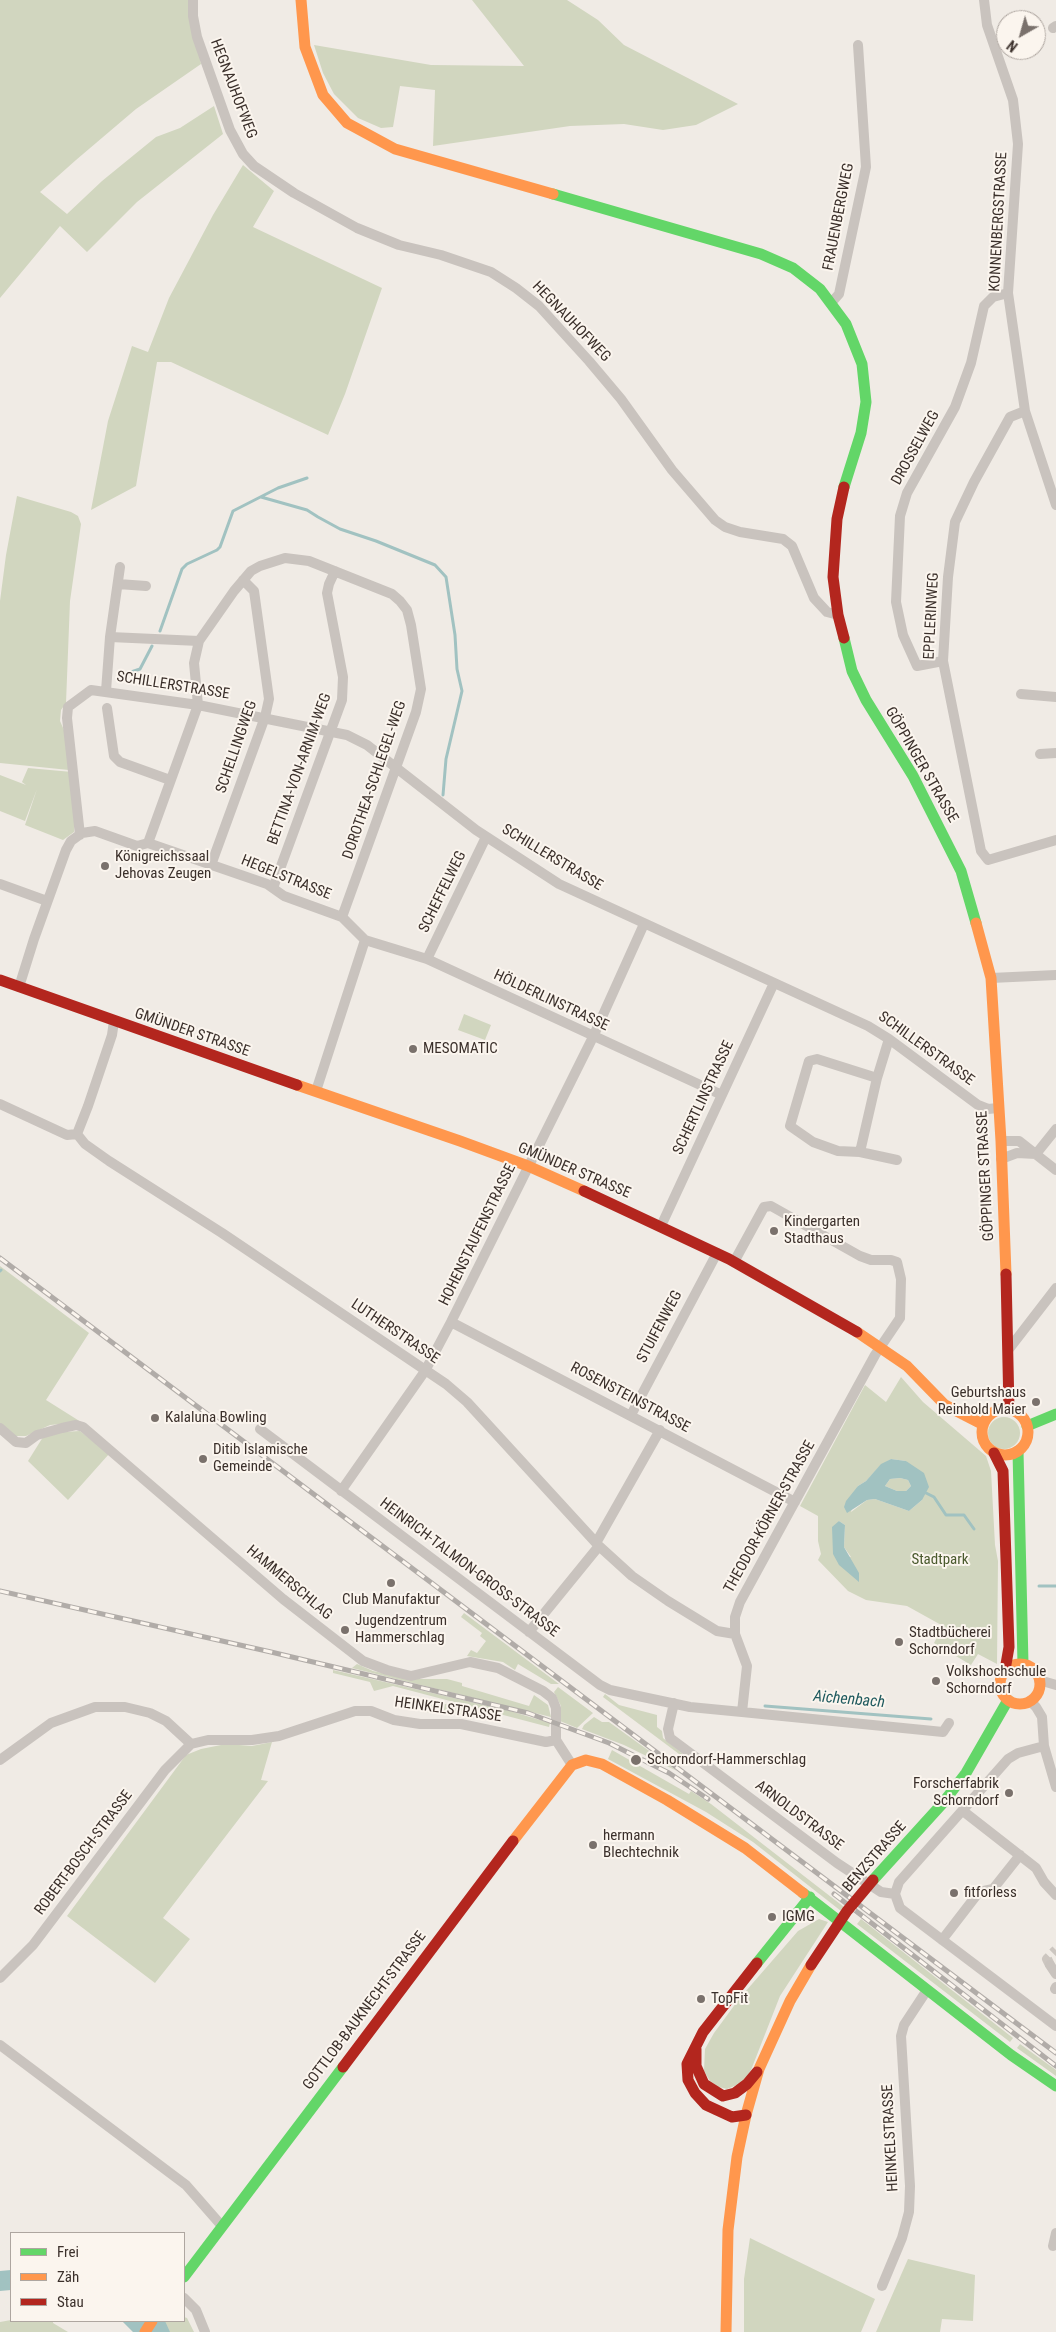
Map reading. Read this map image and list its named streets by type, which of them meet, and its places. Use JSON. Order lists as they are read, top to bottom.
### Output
{
  "streets": {
    "main road": [
      "GÖPPINGER STRASSE",
      "GMÜNDER STRASSE",
      "BENZSTRASSE",
      "GOTTLOB-BAUKNECHT-STRASSE"
    ],
    "street": [
      "HEGNAUHOFWEG",
      "FRAUENBERGWEG",
      "KONNENBERGSTRASSE",
      "DROSSELWEG",
      "EPPLERINWEG",
      "SCHILLERSTRASSE",
      "SCHELLINGWEG",
      "BETTINA-VON-ARNIM-WEG",
      "DOROTHEA-SCHLEGEL-WEG",
      "HEGELSTRASSE",
      "SCHEFFELWEG",
      "HÖLDERLINSTRASSE",
      "SCHERTLINSTRASSE",
      "HOHENSTAUFENSTRASSE",
      "STUIFENWEG",
      "LUTHERSTRASSE",
      "ROSENSTEINSTRASSE",
      "THEODOR-KÖRNER-STRASSE",
      "HEINRICH-TALMON-GROSS-STRASSE",
      "HAMMERSCHLAG",
      "HEINKELSTRASSE",
      "ARNOLDSTRASSE",
      "ROBERT-BOSCH-STRASSE"
    ]
  },
  "crossings": [
    ["HEGNAUHOFWEG", "GÖPPINGER STRASSE"],
    ["FRAUENBERGWEG", "GÖPPINGER STRASSE"],
    ["KONNENBERGSTRASSE", "DROSSELWEG"],
    ["KONNENBERGSTRASSE", "EPPLERINWEG"],
    ["DROSSELWEG", "EPPLERINWEG"],
    ["SCHILLERSTRASSE", "SCHELLINGWEG"],
    ["SCHILLERSTRASSE", "GÖPPINGER STRASSE"],
    ["SCHILLERSTRASSE", "BETTINA-VON-ARNIM-WEG"],
    ["SCHILLERSTRASSE", "DOROTHEA-SCHLEGEL-WEG"],
    ["SCHILLERSTRASSE", "SCHEFFELWEG"],
    ["SCHILLERSTRASSE", "SCHERTLINSTRASSE"],
    ["SCHILLERSTRASSE", "HOHENSTAUFENSTRASSE"],
    ["SCHELLINGWEG", "DOROTHEA-SCHLEGEL-WEG"],
    ["SCHELLINGWEG", "HEGELSTRASSE"],
    ["GÖPPINGER STRASSE", "GMÜNDER STRASSE"],
    ["BETTINA-VON-ARNIM-WEG", "DOROTHEA-SCHLEGEL-WEG"],
    ["BETTINA-VON-ARNIM-WEG", "HEGELSTRASSE"],
    ["DOROTHEA-SCHLEGEL-WEG", "HEGELSTRASSE"],
    ["HEGELSTRASSE", "HÖLDERLINSTRASSE"],
    ["SCHEFFELWEG", "HÖLDERLINSTRASSE"],
    ["HÖLDERLINSTRASSE", "SCHERTLINSTRASSE"],
    ["HÖLDERLINSTRASSE", "HOHENSTAUFENSTRASSE"],
    ["GMÜNDER STRASSE", "SCHERTLINSTRASSE"],
    ["GMÜNDER STRASSE", "HOHENSTAUFENSTRASSE"],
    ["GMÜNDER STRASSE", "STUIFENWEG"],
    ["GMÜNDER STRASSE", "LUTHERSTRASSE"],
    ["GMÜNDER STRASSE", "THEODOR-KÖRNER-STRASSE"],
    ["HOHENSTAUFENSTRASSE", "LUTHERSTRASSE"],
    ["HOHENSTAUFENSTRASSE", "ROSENSTEINSTRASSE"],
    ["HOHENSTAUFENSTRASSE", "HEINRICH-TALMON-GROSS-STRASSE"],
    ["STUIFENWEG", "ROSENSTEINSTRASSE"],
    ["LUTHERSTRASSE", "THEODOR-KÖRNER-STRASSE"],
    ["ROSENSTEINSTRASSE", "THEODOR-KÖRNER-STRASSE"],
    ["THEODOR-KÖRNER-STRASSE", "HEINRICH-TALMON-GROSS-STRASSE"],
    ["HEINRICH-TALMON-GROSS-STRASSE", "ARNOLDSTRASSE"],
    ["HAMMERSCHLAG", "HEINKELSTRASSE"],
    ["HEINKELSTRASSE", "ROBERT-BOSCH-STRASSE"]
  ],
  "water": ["Aichenbach"],
  "parks": ["Stadtpark"],
  "places": [
    "Königreichssaal Jehovas Zeugen",
    "MESOMATIC",
    "Kindergarten Stadthaus",
    "Geburtshaus Reinhold Maier",
    "Kalaluna Bowling",
    "Ditib Islamische Gemeinde",
    "Club Manufaktur",
    "Jugendzentrum Hammerschlag",
    "Stadtbücherei Schorndorf",
    "Volkshochschule Schorndorf",
    "Schorndorf-Hammerschlag",
    "Forscherfabrik Schorndorf",
    "hermann Blechtechnik",
    "fitforless",
    "IGMG",
    "TopFit"
  ],
  "legend": ["Frei", "Zäh", "Stau"],
  "north": "bottom left"
}
